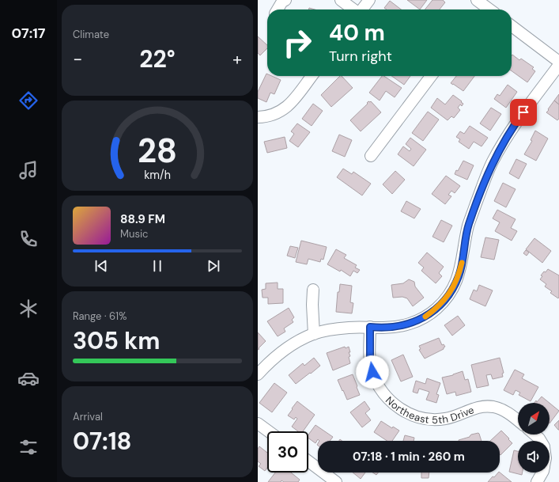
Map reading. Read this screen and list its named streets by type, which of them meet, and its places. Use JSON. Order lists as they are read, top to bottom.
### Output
{
  "streets": {
    "street": ["Northeast 5th Drive"]
  },
  "north": "top right",
  "page": {
    "tabs": "07:17",
    "tile": [
      "Climate",
      ["Range · 61%", "305 km"],
      ["Arrival", "07:18"]
    ],
    "turn": ["40 m", "Turn right"],
    "heat": ["−", "22°", "+"],
    "song": ["88.9 FM", "Music"],
    "limit": "30",
    "trip": "07:18 · 1 min · 260 m",
    "gauge": ["28", "km/h"]
  }
}
